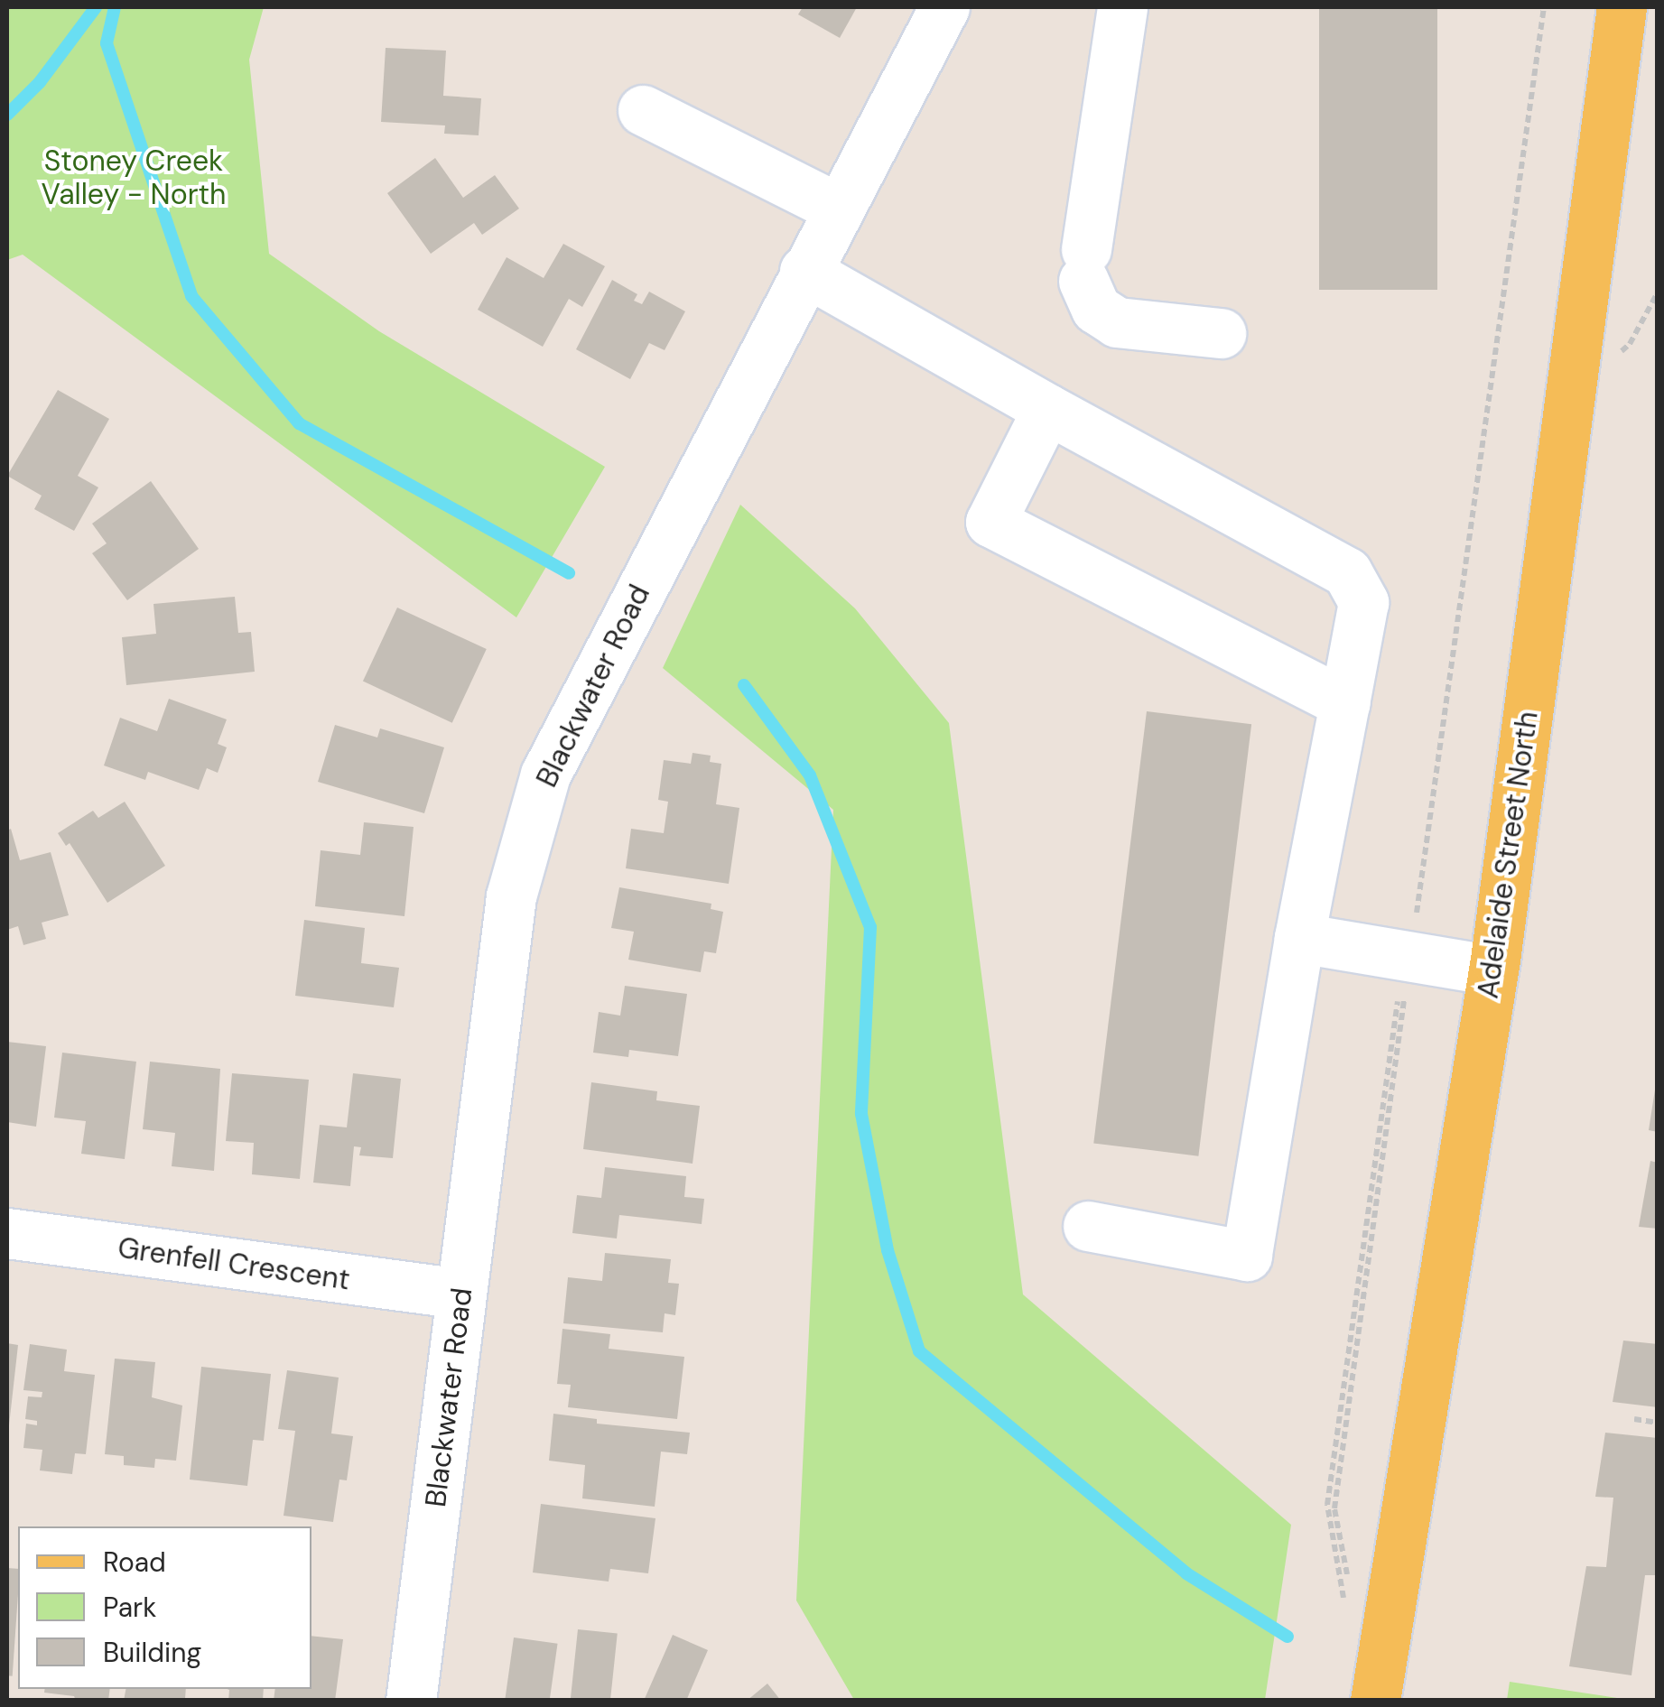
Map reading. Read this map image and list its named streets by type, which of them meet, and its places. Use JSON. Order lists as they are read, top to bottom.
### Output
{
  "streets": {
    "main road": ["Adelaide Street North"],
    "street": ["Blackwater Road", "Grenfell Crescent"]
  },
  "crossings": [
    ["Blackwater Road", "Grenfell Crescent"]
  ],
  "parks": ["Stoney Creek Valley - North"],
  "legend": ["Road", "Park", "Building"]
}
